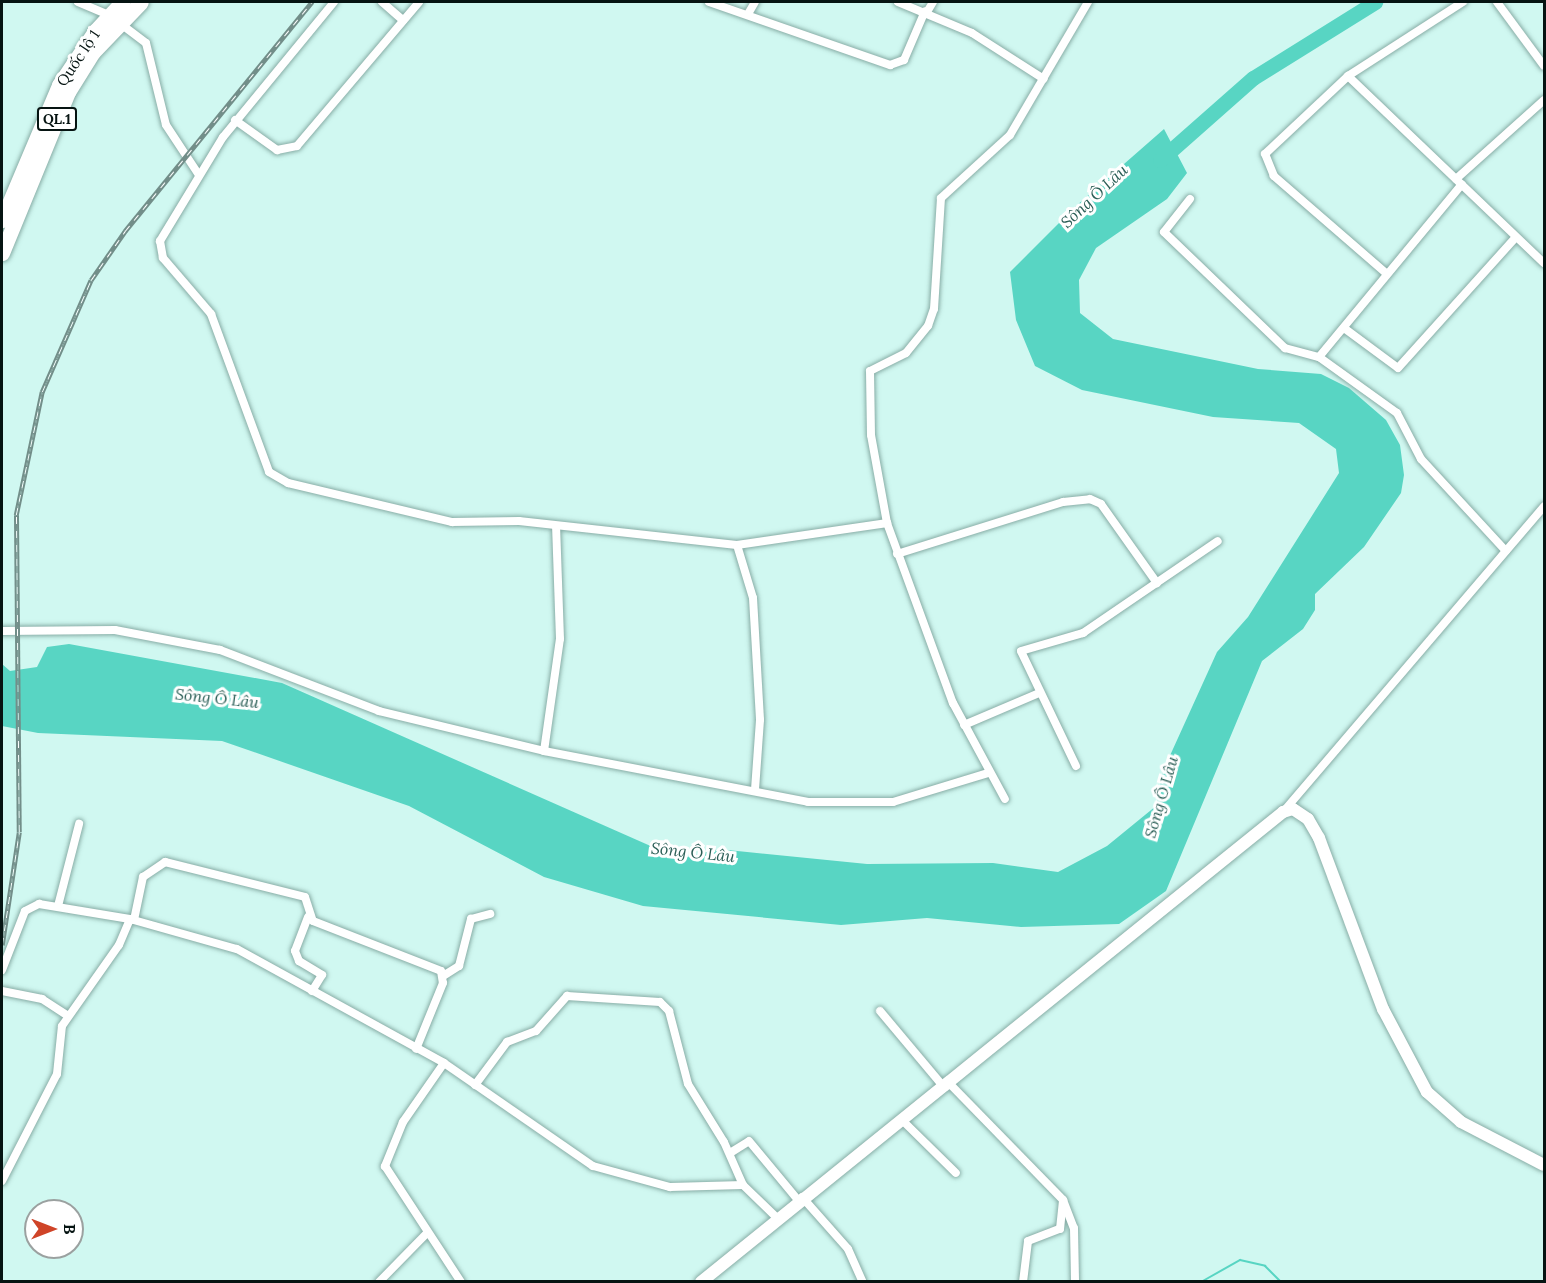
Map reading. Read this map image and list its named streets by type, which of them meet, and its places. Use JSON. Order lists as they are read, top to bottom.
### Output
{
  "streets": {
    "highway": ["Quốc lộ 1", "QL.1"]
  },
  "water": ["Sông Ô Lâu"],
  "north": "right"
}
